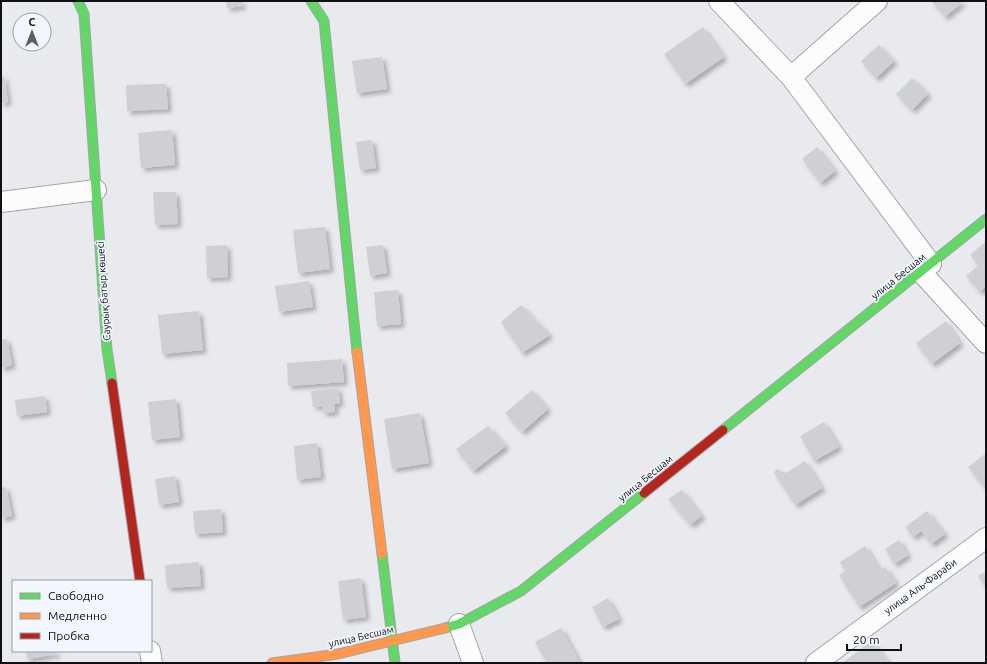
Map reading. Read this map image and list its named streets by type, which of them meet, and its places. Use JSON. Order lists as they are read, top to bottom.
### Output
{
  "streets": {
    "street": ["улица Бесшам", "Саурық батыр көшесі", "улица Аль-Фараби"]
  },
  "legend": ["Свободно", "Медленно", "Пробка"],
  "scale_bar": "20 m",
  "north": "top"
}
